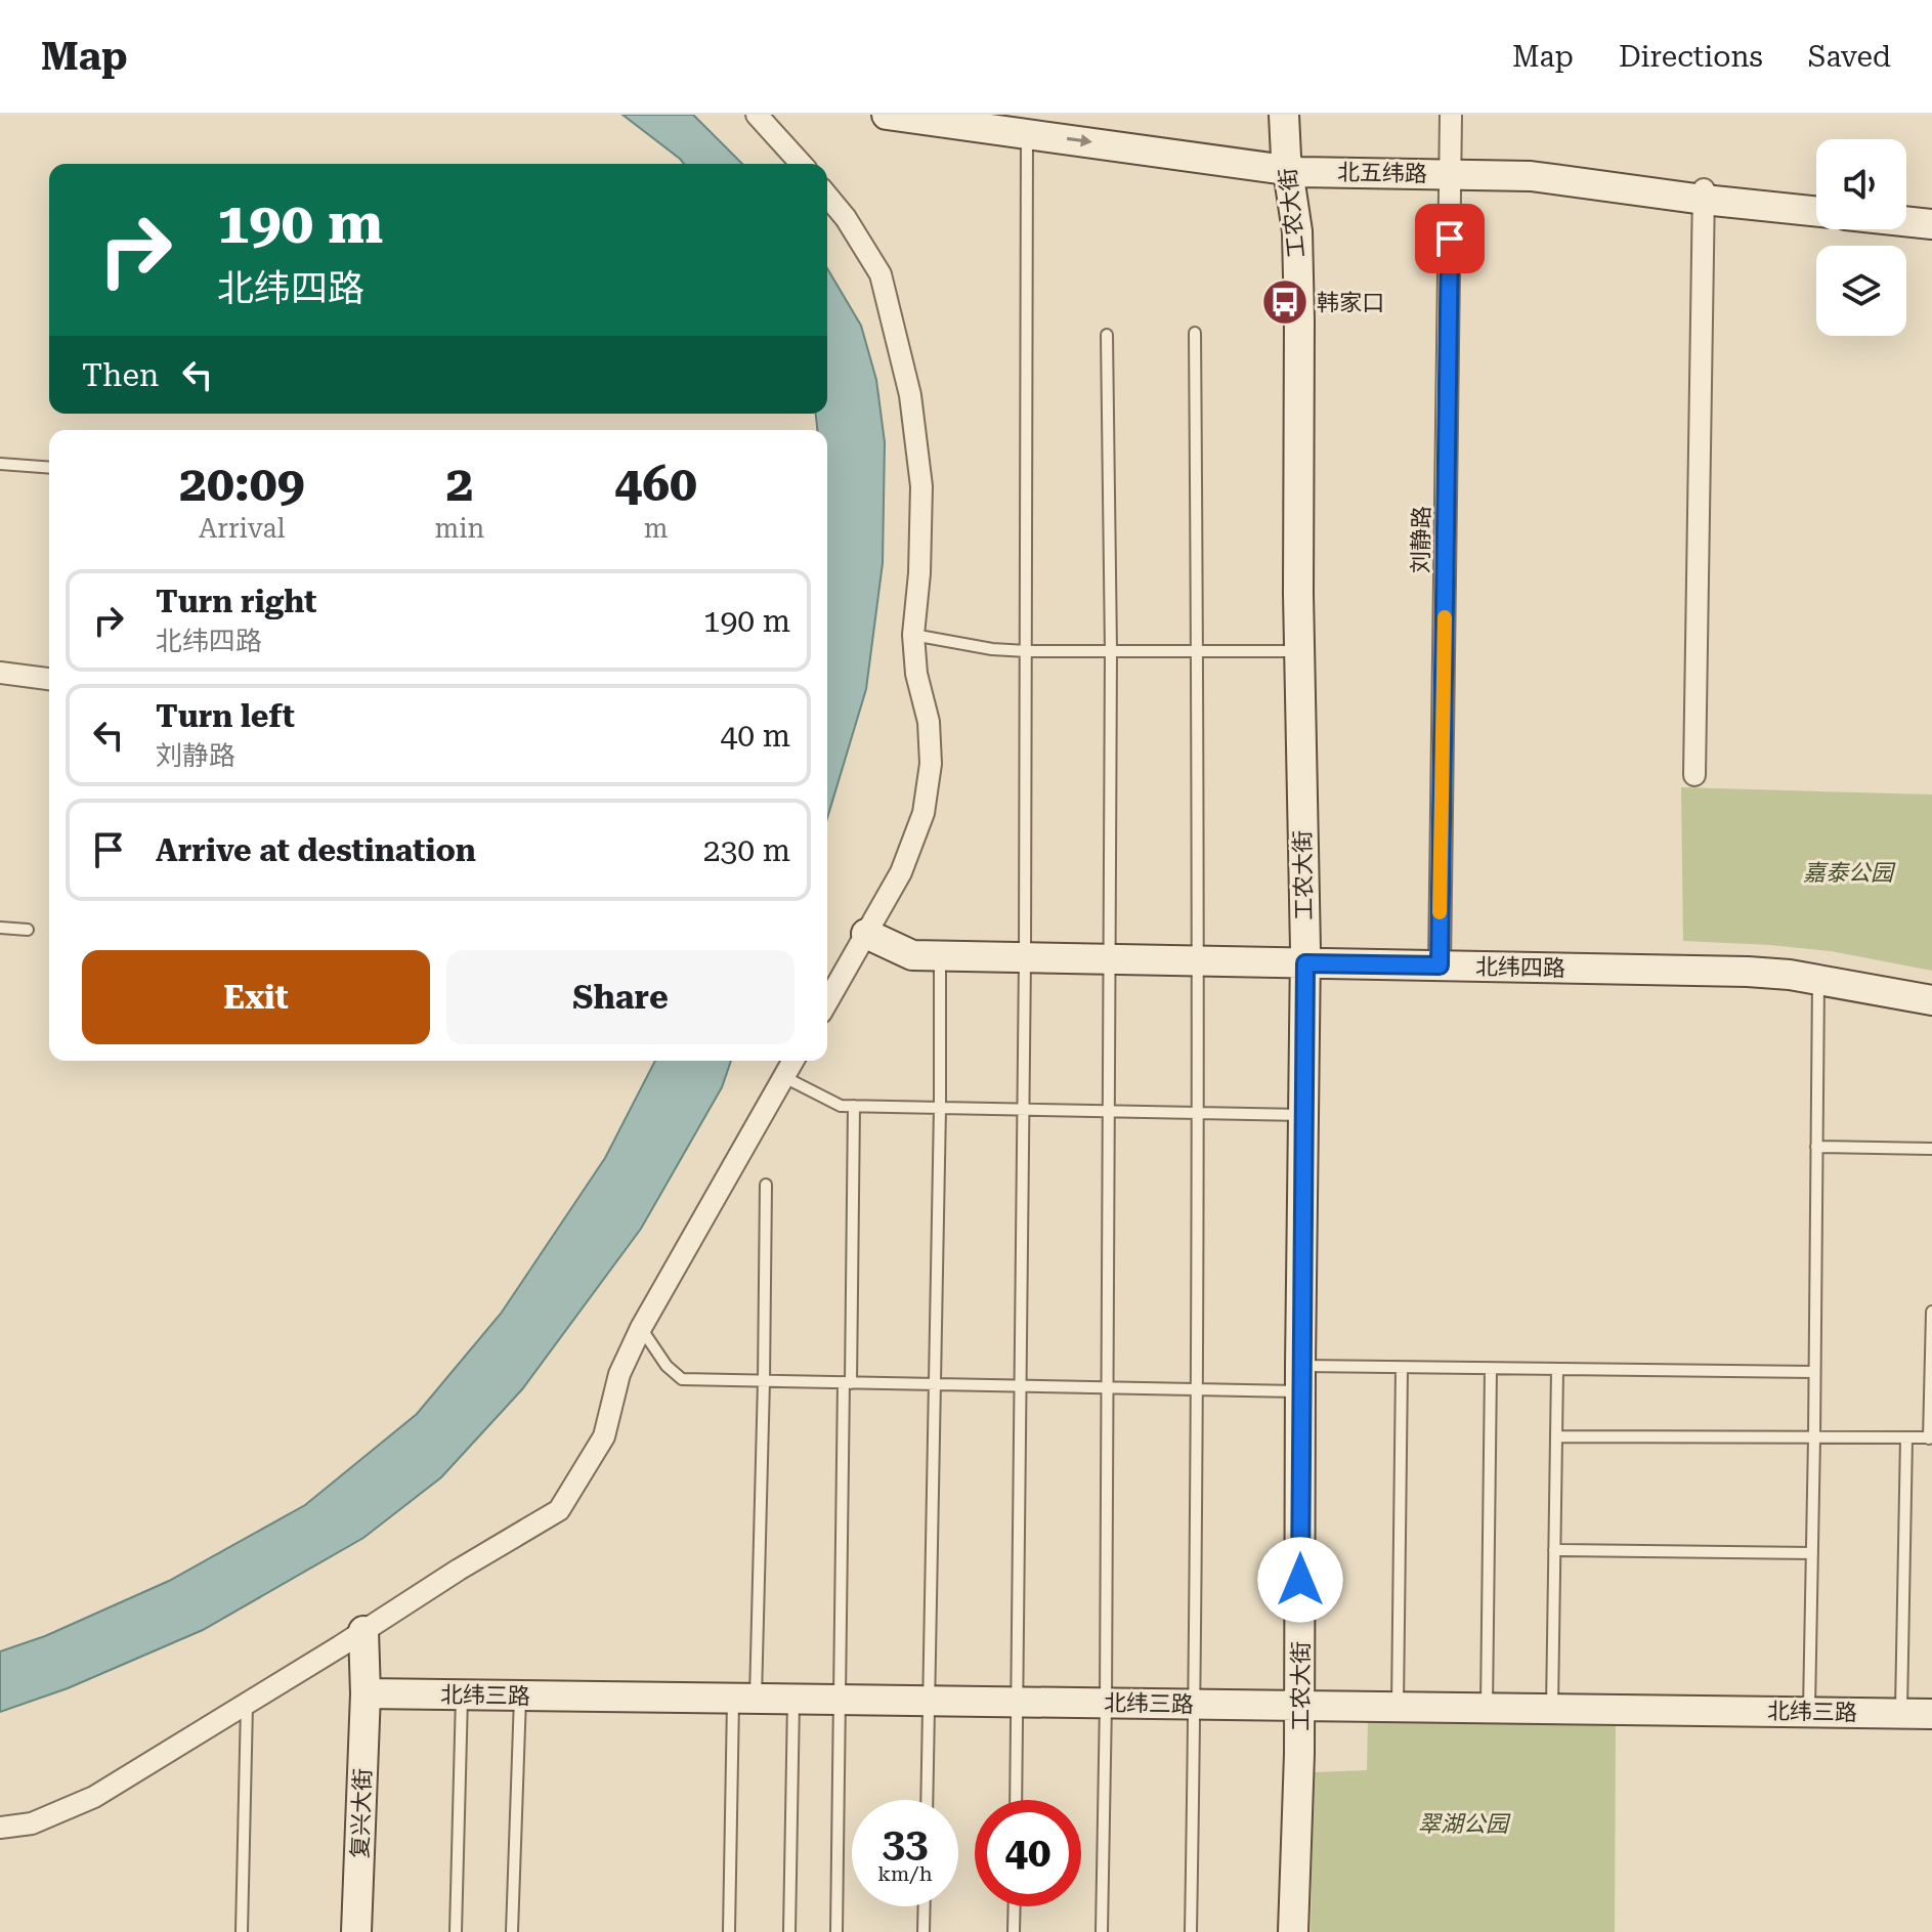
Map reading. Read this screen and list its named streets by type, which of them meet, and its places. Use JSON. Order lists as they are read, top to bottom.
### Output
{
  "streets": {
    "street": [
      "北五纬路",
      "工农大街",
      "刘静路",
      "北纬四路",
      "北纬三路",
      "复兴大街"
    ]
  },
  "crossings": [
    ["北五纬路", "工农大街"],
    ["北五纬路", "刘静路"],
    ["工农大街", "北纬四路"],
    ["工农大街", "北纬三路"],
    ["刘静路", "北纬四路"],
    ["北纬三路", "复兴大街"]
  ],
  "parks": ["嘉泰公园", "翠湖公园"],
  "places": {
    "bus stop": ["韩家口"]
  },
  "page": {
    "header": "Map",
    "nav": ["Map", "Directions", "Saved"],
    "turn": ["190 m", "北纬四路"],
    "then": "Then",
    "eta": [
      "20:09",
      "Arrival",
      "2",
      "min",
      "460",
      "m"
    ],
    "list": [
      {
        "name": "Turn right",
        "note": "北纬四路",
        "value": "190 m"
      },
      {
        "name": "Turn left",
        "note": "刘静路",
        "value": "40 m"
      },
      {
        "name": "Arrive at destination",
        "value": "230 m"
      }
    ],
    "buttons": ["Exit", "Share"],
    "speed": "33 km/h",
    "limit": "40"
  }
}
